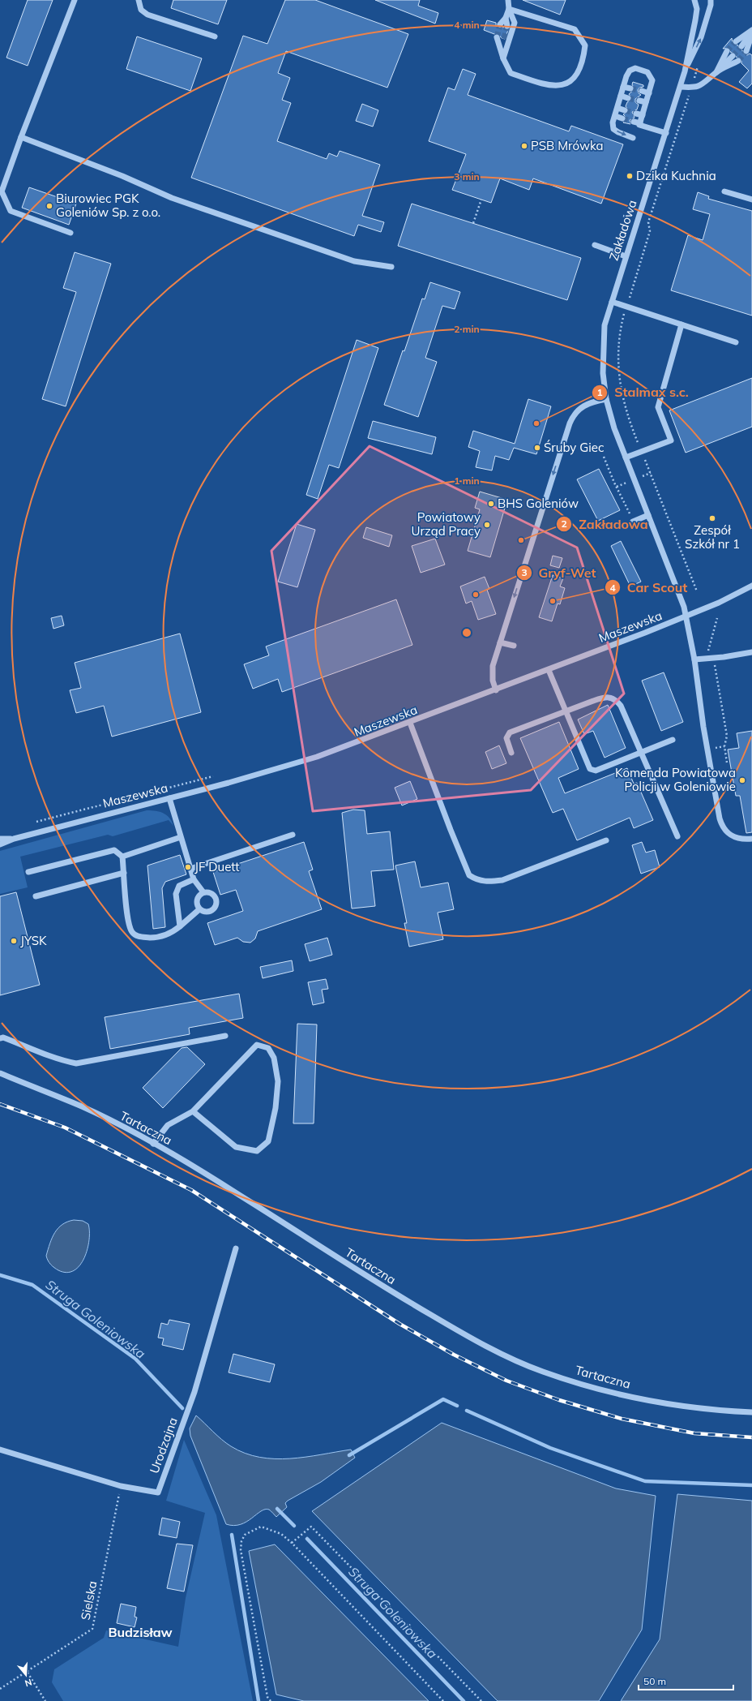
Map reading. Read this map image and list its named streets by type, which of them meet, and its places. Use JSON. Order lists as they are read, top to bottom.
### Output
{
  "streets": {
    "street": [
      "Zakładowa",
      "Maszewska",
      "Tartaczna",
      "Urodzajna"
    ],
    "path": ["Sielska"]
  },
  "crossings": [
    ["Zakładowa", "Maszewska"],
    ["Urodzajna", "Sielska"]
  ],
  "districts": ["Budzisław"],
  "water": ["Struga Goleniowska"],
  "places": [
    "PSB Mrówka",
    "Dzika Kuchnia",
    "Biurowiec PGK Goleniów Sp. z o.o.",
    "Stalmax s.c.",
    "Śruby Giec",
    "BHS Goleniów",
    "Zespół Szkół nr 1",
    "Powiatowy Urząd Pracy",
    "Zakładowa",
    "Gryf-Wet",
    "Car Scout",
    "Komenda Powiatowa Policji w Goleniowie",
    "JF Duett",
    "JYSK"
  ],
  "scale_bar": "50 m",
  "north": "bottom",
  "rings": [
    "4 min",
    "3 min",
    "2 min",
    "1 min"
  ]
}
